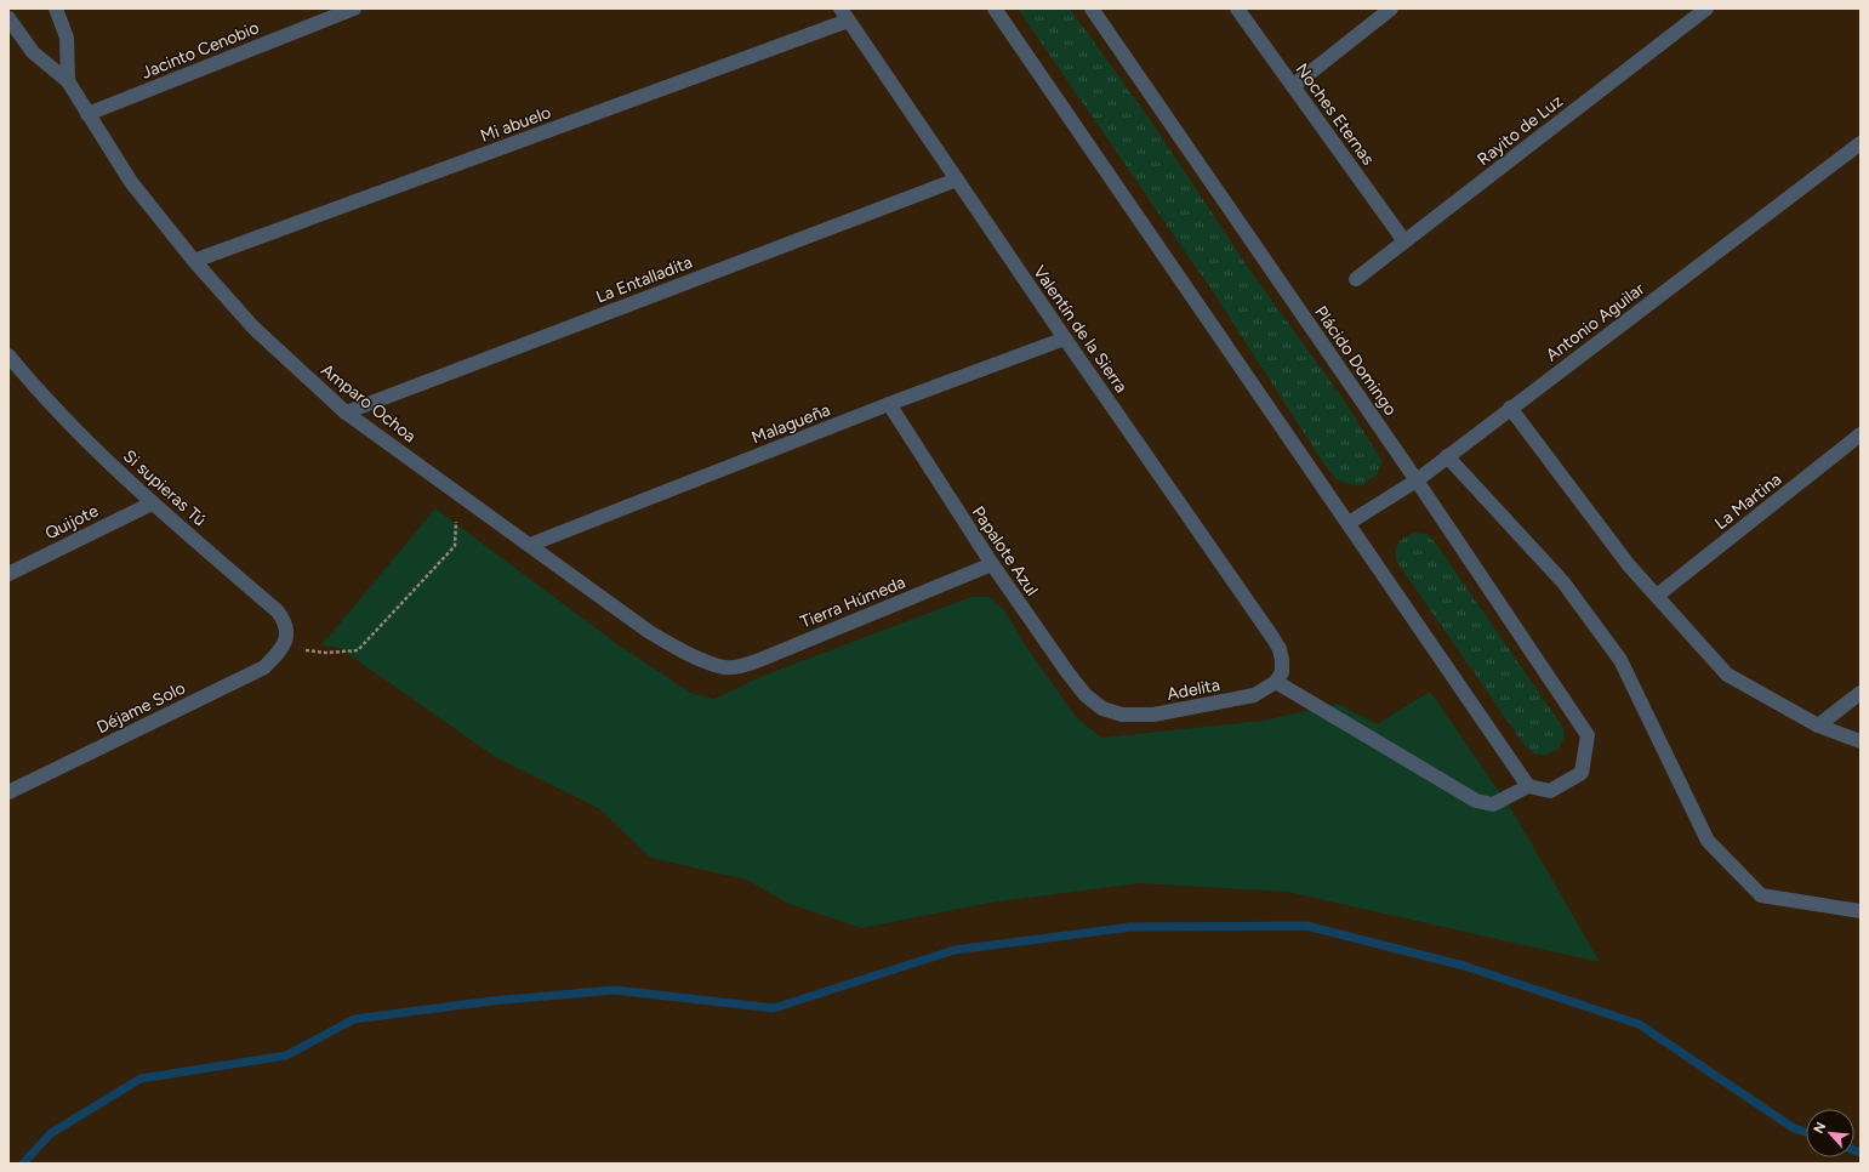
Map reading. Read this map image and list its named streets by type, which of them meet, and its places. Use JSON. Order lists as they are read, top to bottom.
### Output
{
  "streets": {
    "street": [
      "Jacinto Cenobio",
      "Noches Eternas",
      "Mi abuelo",
      "Rayito de Luz",
      "La Entalladita",
      "Antonio Aguilar",
      "Valentín de la Sierra",
      "Plácido Domingo",
      "Amparo Ochoa",
      "Malagueña",
      "Si supieras Tú",
      "La Martina",
      "Quijote",
      "Papalote Azul",
      "Tierra Húmeda",
      "Adelita",
      "Déjame Solo"
    ]
  },
  "crossings": [
    ["Jacinto Cenobio", "Amparo Ochoa"],
    ["Noches Eternas", "Rayito de Luz"],
    ["Mi abuelo", "Valentín de la Sierra"],
    ["Mi abuelo", "Amparo Ochoa"],
    ["La Entalladita", "Valentín de la Sierra"],
    ["La Entalladita", "Amparo Ochoa"],
    ["Antonio Aguilar", "Plácido Domingo"],
    ["Valentín de la Sierra", "Malagueña"],
    ["Valentín de la Sierra", "Adelita"],
    ["Amparo Ochoa", "Malagueña"],
    ["Amparo Ochoa", "Tierra Húmeda"],
    ["Malagueña", "Papalote Azul"],
    ["Si supieras Tú", "Quijote"],
    ["Si supieras Tú", "Déjame Solo"],
    ["Papalote Azul", "Tierra Húmeda"],
    ["Papalote Azul", "Adelita"]
  ],
  "north": "top left"
}
